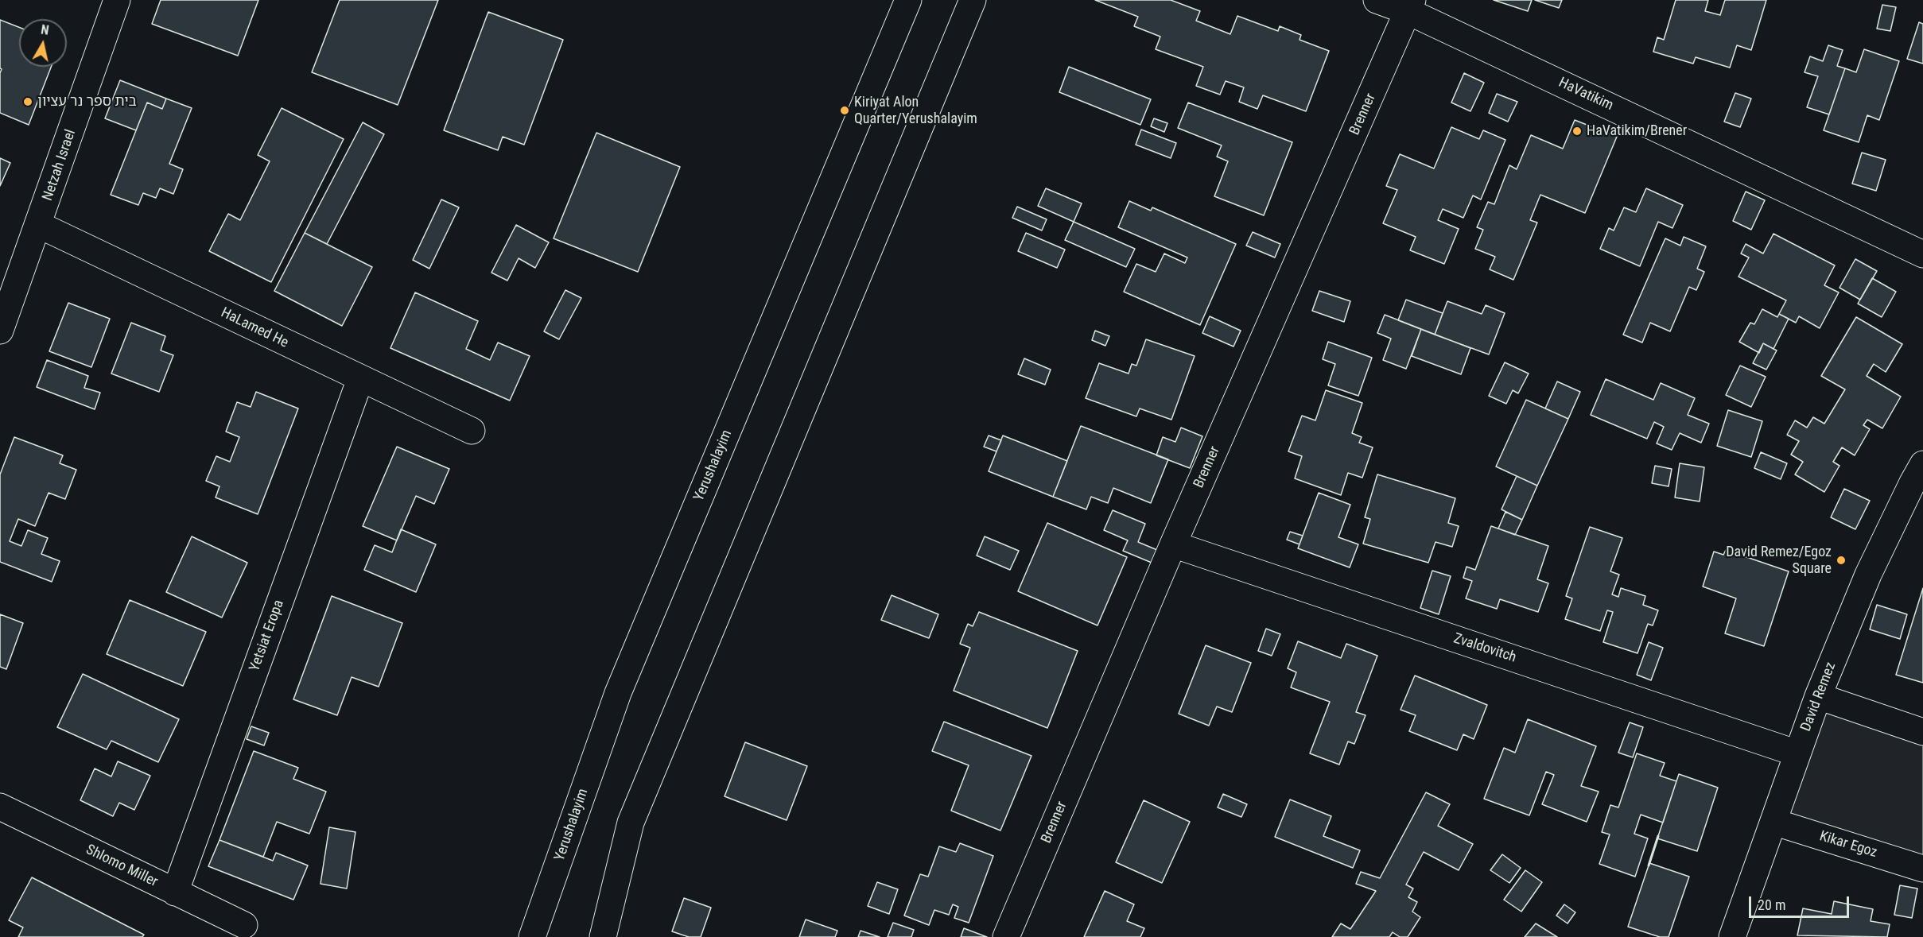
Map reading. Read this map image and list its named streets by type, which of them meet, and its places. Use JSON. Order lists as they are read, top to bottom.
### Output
{
  "streets": {
    "main road": [
      "HaVatikim",
      "Brenner",
      "Netzah Israel",
      "HaLamed He",
      "Yerushalayim",
      "Yetsiat Eropa",
      "Zvaldovitch",
      "David Remez",
      "Kikar Egoz",
      "Shlomo Miller"
    ]
  },
  "crossings": [
    ["HaVatikim", "Brenner"],
    ["Brenner", "Zvaldovitch"],
    ["Netzah Israel", "HaLamed He"],
    ["HaLamed He", "Yetsiat Eropa"],
    ["Yetsiat Eropa", "Shlomo Miller"],
    ["Zvaldovitch", "David Remez"],
    ["David Remez", "Kikar Egoz"]
  ],
  "places": [
    "בית ספר נר עציון",
    "Kiriyat Alon Quarter/Yerushalayim",
    "HaVatikim/Brener",
    "David Remez/Egoz Square"
  ],
  "scale_bar": "20 m",
  "north": "top"
}
